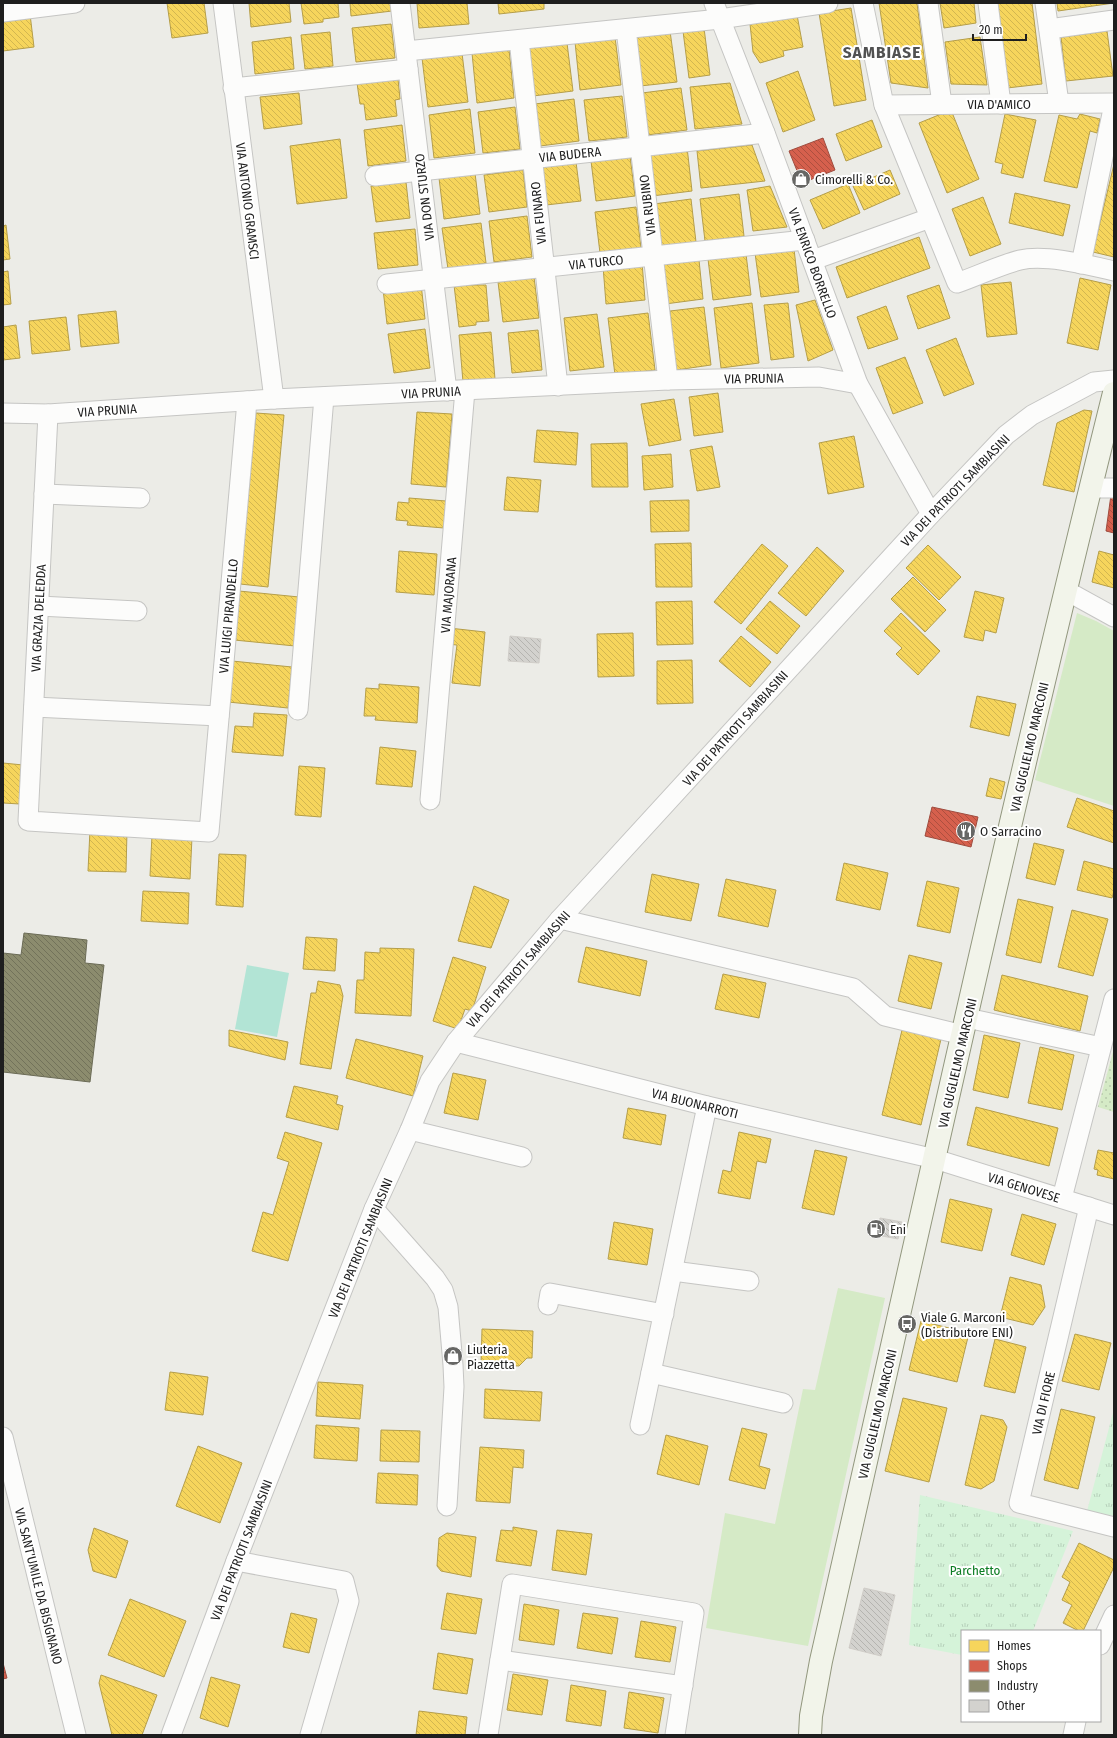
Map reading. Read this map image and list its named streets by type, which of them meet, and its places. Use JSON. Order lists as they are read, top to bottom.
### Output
{
  "streets": {
    "main road": ["VIA GUGLIELMO MARCONI"],
    "street": [
      "VIA D'AMICO",
      "VIA BUDERA",
      "VIA DON STURZO",
      "VIA ANTONIO GRAMSCI",
      "VIA RUBINO",
      "VIA FUNARO",
      "VIA TURCO",
      "VIA ENRICO BORRELLO",
      "VIA PRUNIA",
      "VIA DEI PATRIOTI SAMBIASINI",
      "VIA MAJORANA",
      "VIA LUIGI PIRANDELLO",
      "VIA GRAZIA DELEDDA",
      "VIA BUONARROTI",
      "VIA GENOVESE",
      "VIA DI FIORE",
      "VIA SANT'UMILE DA BISIGNANO"
    ]
  },
  "crossings": [
    ["VIA BUDERA", "VIA DON STURZO"],
    ["VIA BUDERA", "VIA RUBINO"],
    ["VIA BUDERA", "VIA FUNARO"],
    ["VIA BUDERA", "VIA ENRICO BORRELLO"],
    ["VIA DON STURZO", "VIA TURCO"],
    ["VIA DON STURZO", "VIA PRUNIA"],
    ["VIA DON STURZO", "VIA MAJORANA"],
    ["VIA ANTONIO GRAMSCI", "VIA PRUNIA"],
    ["VIA RUBINO", "VIA TURCO"],
    ["VIA RUBINO", "VIA PRUNIA"],
    ["VIA FUNARO", "VIA TURCO"],
    ["VIA FUNARO", "VIA PRUNIA"],
    ["VIA TURCO", "VIA ENRICO BORRELLO"],
    ["VIA ENRICO BORRELLO", "VIA PRUNIA"],
    ["VIA ENRICO BORRELLO", "VIA DEI PATRIOTI SAMBIASINI"],
    ["VIA PRUNIA", "VIA MAJORANA"],
    ["VIA PRUNIA", "VIA LUIGI PIRANDELLO"],
    ["VIA PRUNIA", "VIA GRAZIA DELEDDA"],
    ["VIA DEI PATRIOTI SAMBIASINI", "VIA BUONARROTI"],
    ["VIA LUIGI PIRANDELLO", "VIA GRAZIA DELEDDA"],
    ["VIA GUGLIELMO MARCONI", "VIA BUONARROTI"],
    ["VIA GUGLIELMO MARCONI", "VIA GENOVESE"],
    ["VIA BUONARROTI", "VIA GENOVESE"],
    ["VIA GENOVESE", "VIA DI FIORE"]
  ],
  "districts": ["SAMBIASE"],
  "parks": ["Parchetto"],
  "places": {
    "shop": ["Cimorelli & Co.", "Liuteria Piazzetta"],
    "restaurant": ["O Sarracino"],
    "fuel station": ["Eni"],
    "bus stop": ["Viale G. Marconi (Distributore ENI)"]
  },
  "legend": [
    "Homes",
    "Shops",
    "Industry",
    "Other"
  ],
  "scale_bar": "20 m"
}
